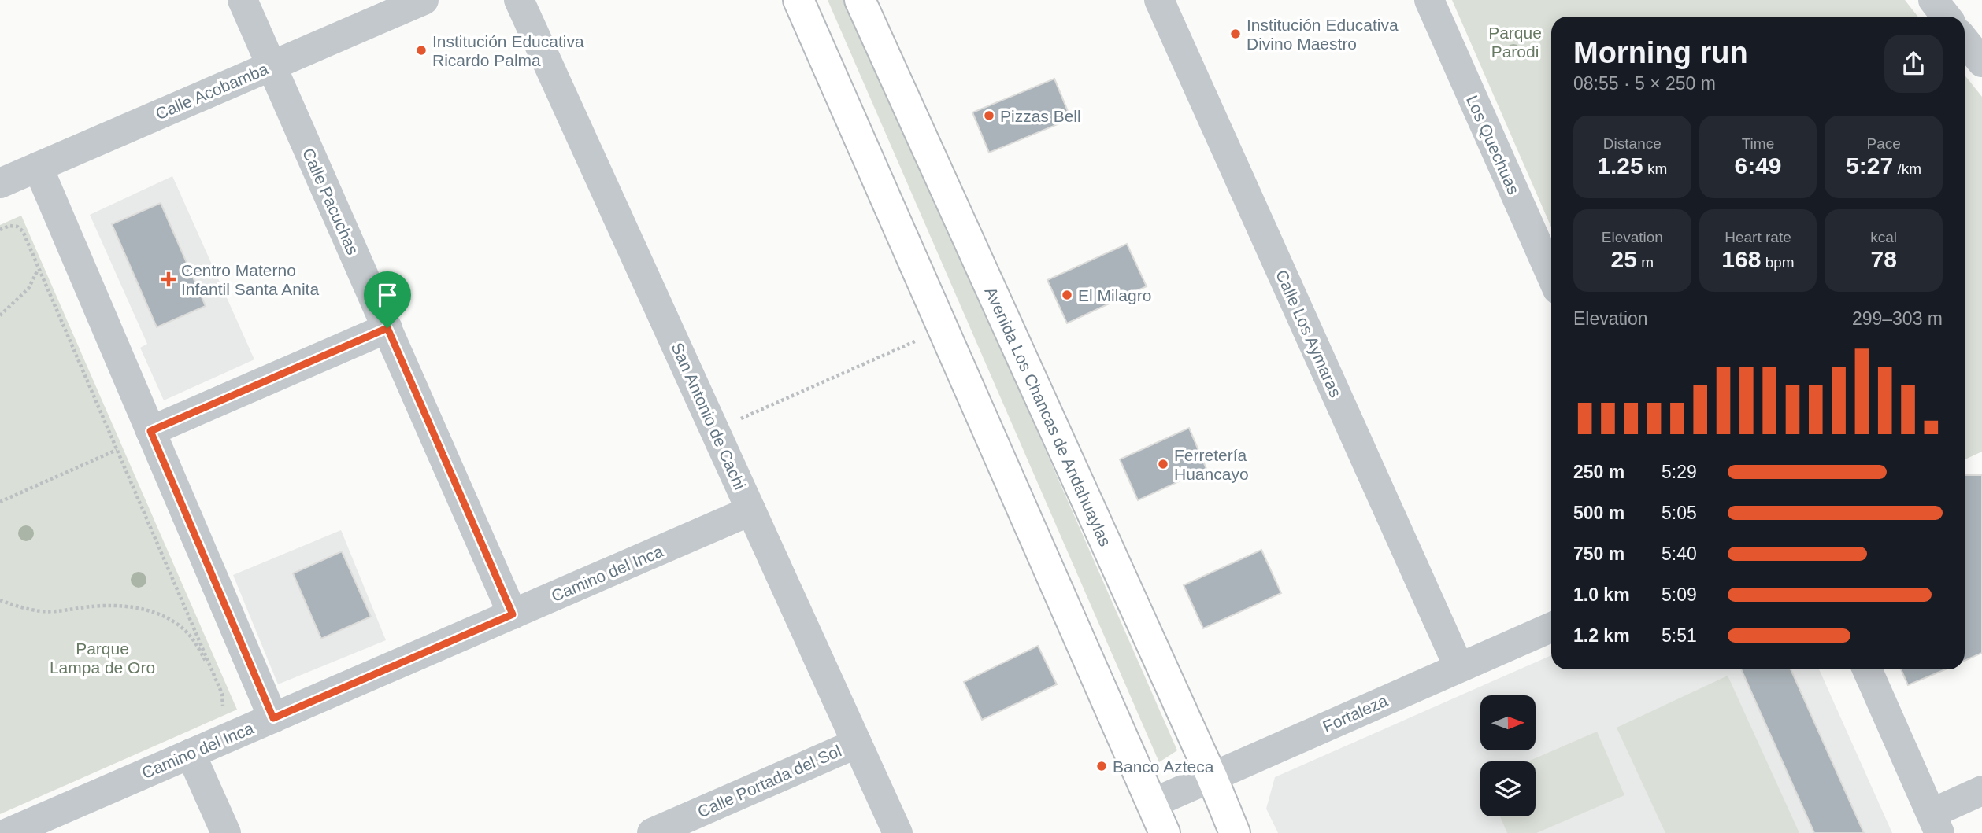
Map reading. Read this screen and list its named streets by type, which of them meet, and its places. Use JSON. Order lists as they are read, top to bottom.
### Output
{
  "streets": {
    "main road": ["Avenida Los Chancas de Andahuaylas"],
    "street": [
      "Calle Acobamba",
      "Los Quechuas",
      "Calle Pacuchas",
      "Calle Los Aymaras",
      "San Antonio de Cachi",
      "Camino del Inca",
      "Fortaleza",
      "Calle Portada del Sol"
    ]
  },
  "crossings": [
    ["Calle Acobamba", "Calle Pacuchas"],
    ["Calle Pacuchas", "Camino del Inca"],
    ["Calle Los Aymaras", "Fortaleza"],
    ["San Antonio de Cachi", "Camino del Inca"],
    ["San Antonio de Cachi", "Calle Portada del Sol"],
    ["Avenida Los Chancas de Andahuaylas", "Fortaleza"]
  ],
  "parks": ["Parque Parodi", "Parque Lampa de Oro"],
  "places": {
    "other": [
      "Institución Educativa Divino Maestro",
      "Institución Educativa Ricardo Palma",
      "Pizzas Bell",
      "El Milagro",
      "Ferretería Huancayo",
      "Banco Azteca"
    ],
    "health": ["Centro Materno Infantil Santa Anita"]
  },
  "north": "right",
  "page": {
    "heading": ["Morning run", "08:55 · 5 × 250 m"],
    "stats": [
      ["Distance", "1.25 km"],
      ["Time", "6:49"],
      ["Pace", "5:27 /km"],
      ["Elevation", "25 m"],
      ["Heart rate", "168 bpm"],
      ["kcal", "78"]
    ],
    "chart": ["Elevation", "299–303 m"],
    "list": [
      {
        "name": "250 m",
        "note": "5:29"
      },
      {
        "name": "500 m",
        "note": "5:05"
      },
      {
        "name": "750 m",
        "note": "5:40"
      },
      {
        "name": "1.0 km",
        "note": "5:09"
      },
      {
        "name": "1.2 km",
        "note": "5:51"
      }
    ]
  }
}
